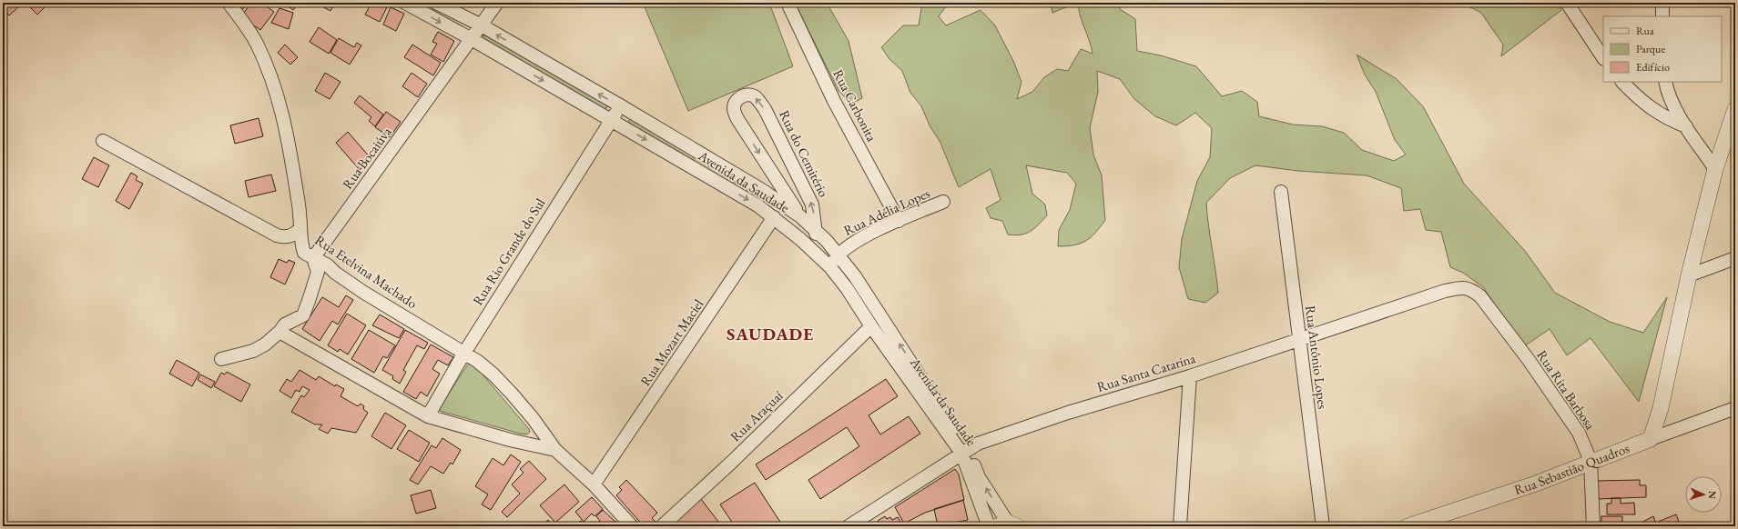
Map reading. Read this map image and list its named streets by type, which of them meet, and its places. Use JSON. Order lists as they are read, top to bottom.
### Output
{
  "streets": {
    "street": [
      "Rua Carbonita",
      "Rua do Cemitério",
      "Rua Bocaiúva",
      "Avenida da Saudade",
      "Rua Adélia Lopes",
      "Rua Rio Grande do Sul",
      "Rua Etelvina Machado",
      "Rua Mozart Maciel",
      "Rua Antônio Lopes",
      "Rua Santa Catarina",
      "Rua Rita Barbosa",
      "Rua Araçuaí",
      "Rua Sebastião Quadros"
    ]
  },
  "crossings": [
    ["Rua Carbonita", "Rua Adélia Lopes"],
    ["Rua do Cemitério", "Avenida da Saudade"],
    ["Rua Bocaiúva", "Avenida da Saudade"],
    ["Rua Bocaiúva", "Rua Etelvina Machado"],
    ["Avenida da Saudade", "Rua Adélia Lopes"],
    ["Avenida da Saudade", "Rua Rio Grande do Sul"],
    ["Avenida da Saudade", "Rua Mozart Maciel"],
    ["Avenida da Saudade", "Rua Santa Catarina"],
    ["Avenida da Saudade", "Rua Araçuaí"],
    ["Rua Rio Grande do Sul", "Rua Etelvina Machado"],
    ["Rua Etelvina Machado", "Rua Mozart Maciel"],
    ["Rua Antônio Lopes", "Rua Santa Catarina"],
    ["Rua Santa Catarina", "Rua Rita Barbosa"],
    ["Rua Rita Barbosa", "Rua Sebastião Quadros"]
  ],
  "districts": ["SAUDADE"],
  "legend": ["Rua", "Parque", "Edifício"],
  "north": "right"
}
